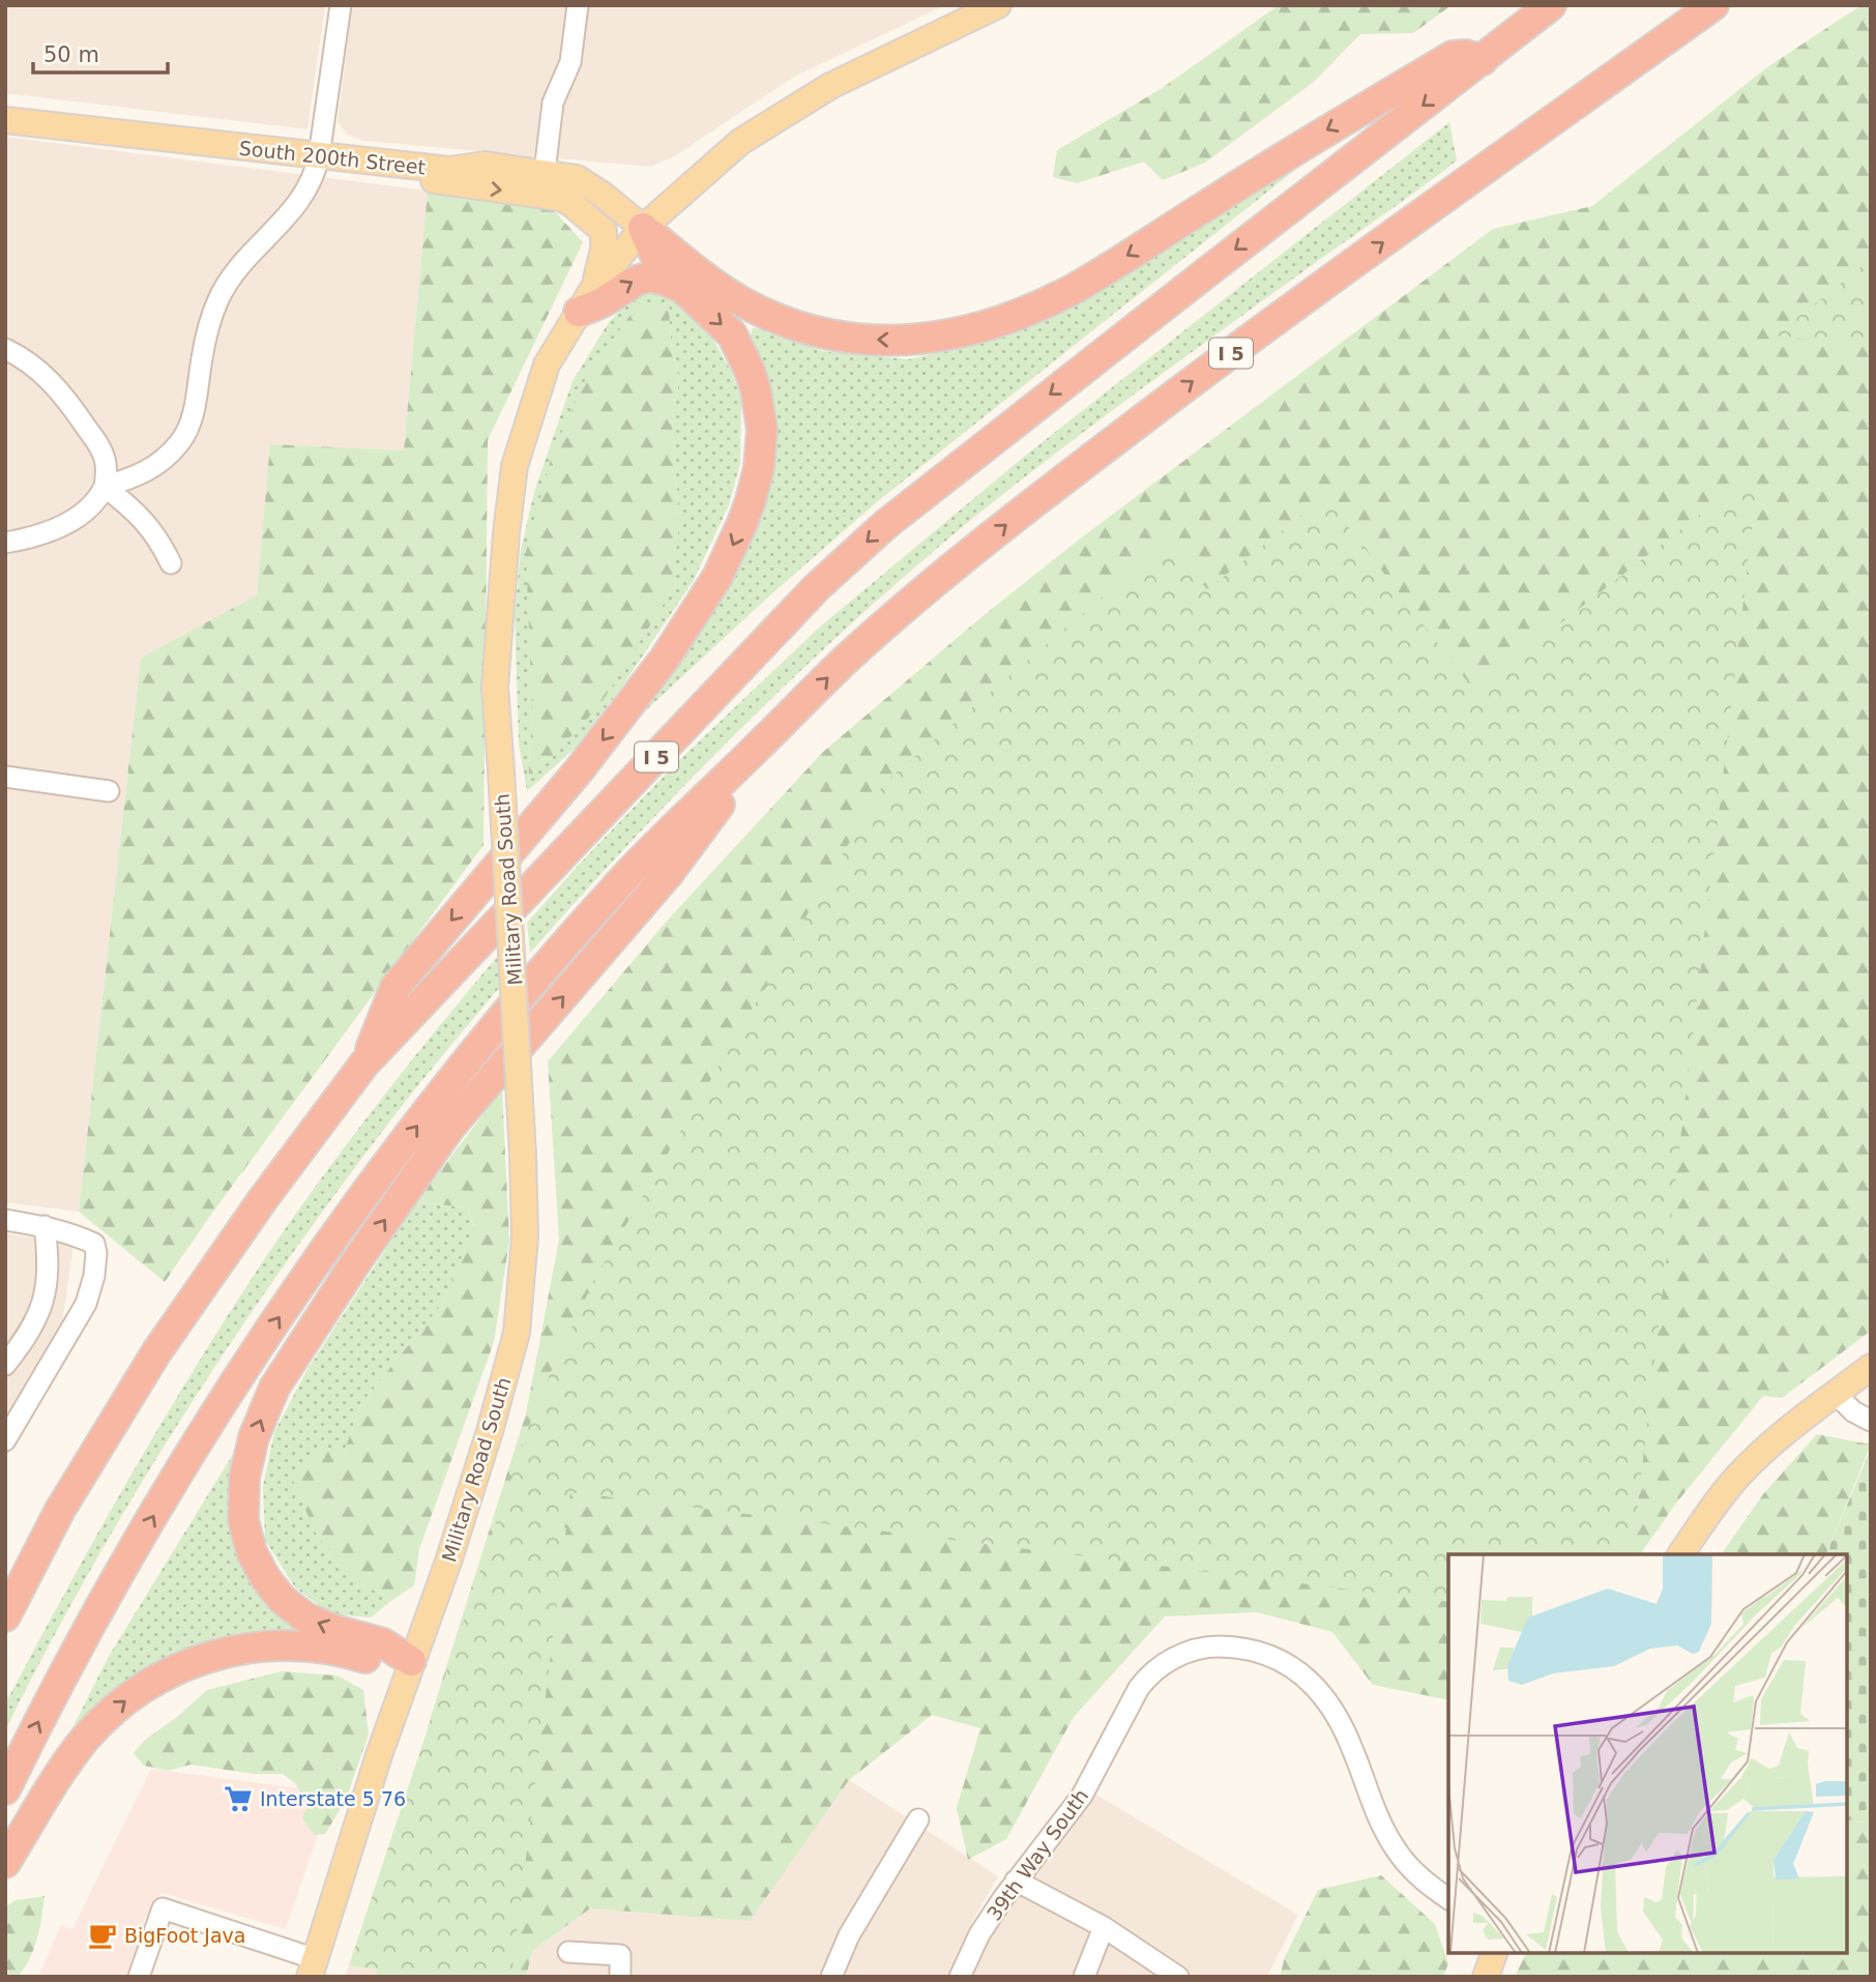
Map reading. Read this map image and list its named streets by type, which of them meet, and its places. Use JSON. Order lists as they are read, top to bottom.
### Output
{
  "streets": {
    "highway": ["I 5"],
    "main road": ["South 200th Street", "Military Road South"],
    "street": ["39th Way South"]
  },
  "crossings": [
    ["South 200th Street", "Military Road South"]
  ],
  "places": {
    "supermarket": ["Interstate 5 76"],
    "cafe": ["BigFoot Java"]
  },
  "scale_bar": "50 m"
}
